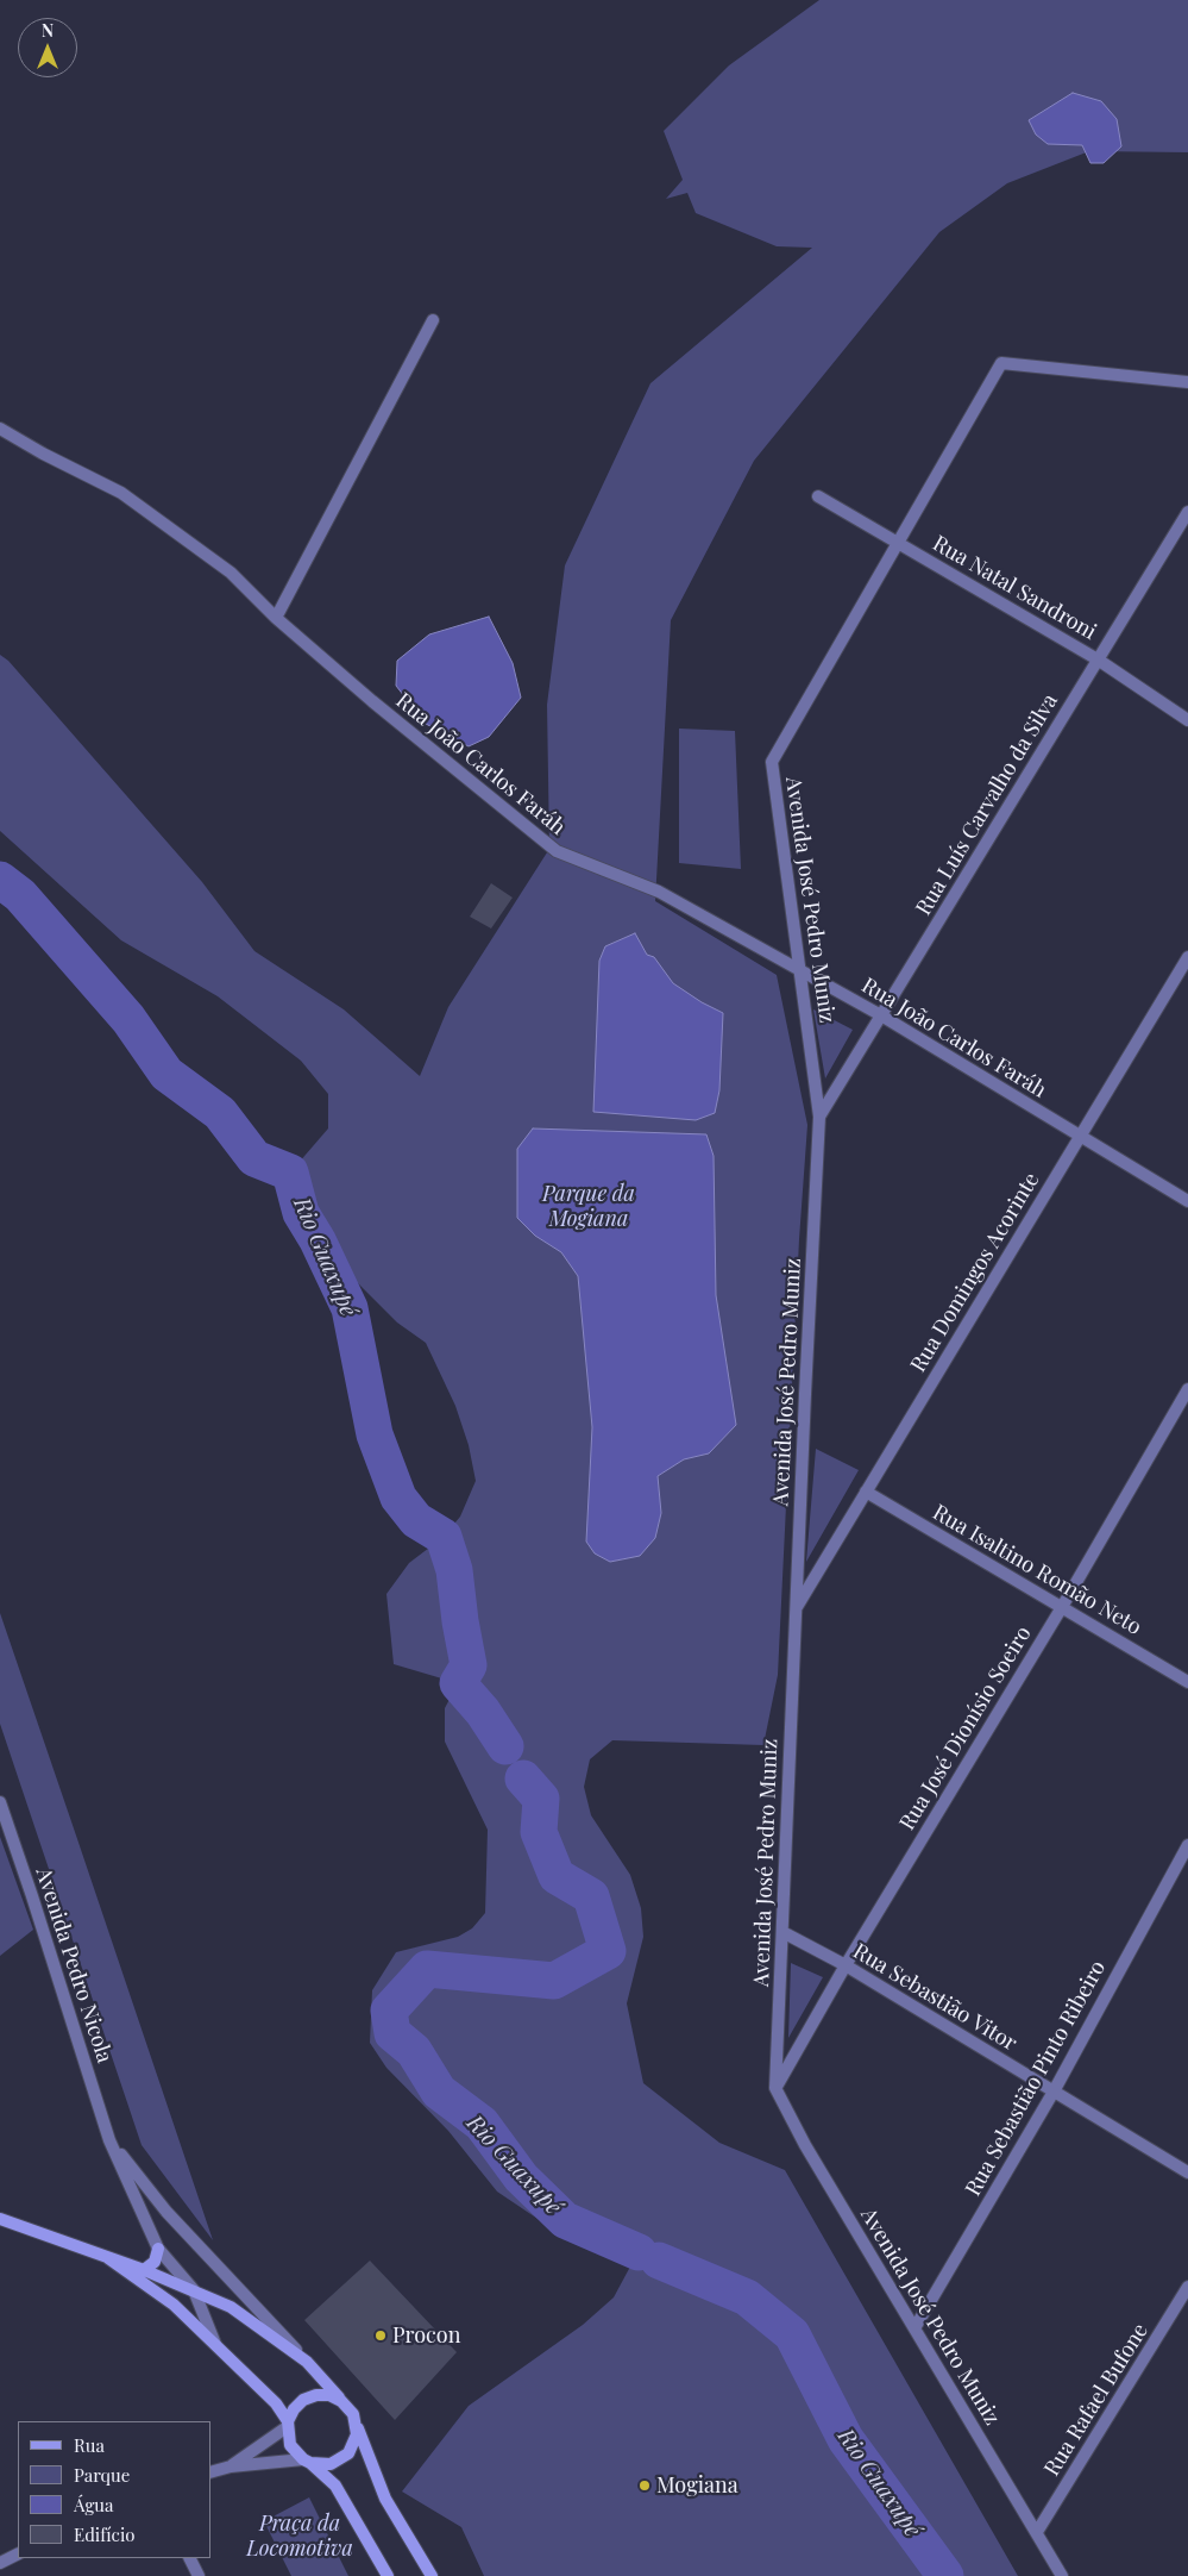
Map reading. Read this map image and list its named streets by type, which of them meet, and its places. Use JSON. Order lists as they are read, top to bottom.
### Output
{
  "streets": {
    "street": [
      "Rua Natal Sandroni",
      "Rua João Carlos Faráh",
      "Rua Luís Carvalho da Silva",
      "Avenida José Pedro Muniz",
      "Rua Domingos Acorinte",
      "Rua Isaltino Romão Neto",
      "Rua José Dionísio Soeiro",
      "Avenida Pedro Nicola",
      "Rua Sebastião Vitor",
      "Rua Sebastião Pinto Ribeiro",
      "Rua Rafael Bufone"
    ]
  },
  "crossings": [
    ["Rua Natal Sandroni", "Rua Luís Carvalho da Silva"],
    ["Rua Natal Sandroni", "Avenida José Pedro Muniz"],
    ["Rua João Carlos Faráh", "Rua Luís Carvalho da Silva"],
    ["Rua João Carlos Faráh", "Avenida José Pedro Muniz"],
    ["Rua João Carlos Faráh", "Rua Domingos Acorinte"],
    ["Rua Luís Carvalho da Silva", "Avenida José Pedro Muniz"],
    ["Avenida José Pedro Muniz", "Rua Domingos Acorinte"],
    ["Avenida José Pedro Muniz", "Rua José Dionísio Soeiro"],
    ["Avenida José Pedro Muniz", "Rua Sebastião Vitor"],
    ["Avenida José Pedro Muniz", "Rua Sebastião Pinto Ribeiro"],
    ["Avenida José Pedro Muniz", "Rua Rafael Bufone"],
    ["Rua Domingos Acorinte", "Rua Isaltino Romão Neto"],
    ["Rua Isaltino Romão Neto", "Rua José Dionísio Soeiro"],
    ["Rua José Dionísio Soeiro", "Rua Sebastião Vitor"],
    ["Rua Sebastião Vitor", "Rua Sebastião Pinto Ribeiro"]
  ],
  "water": ["Rio Guaxupé"],
  "parks": ["Parque da Mogiana", "Praça da Locomotiva"],
  "places": ["Procon", "Mogiana"],
  "legend": [
    "Rua",
    "Parque",
    "Água",
    "Edifício"
  ],
  "north": "top"
}
